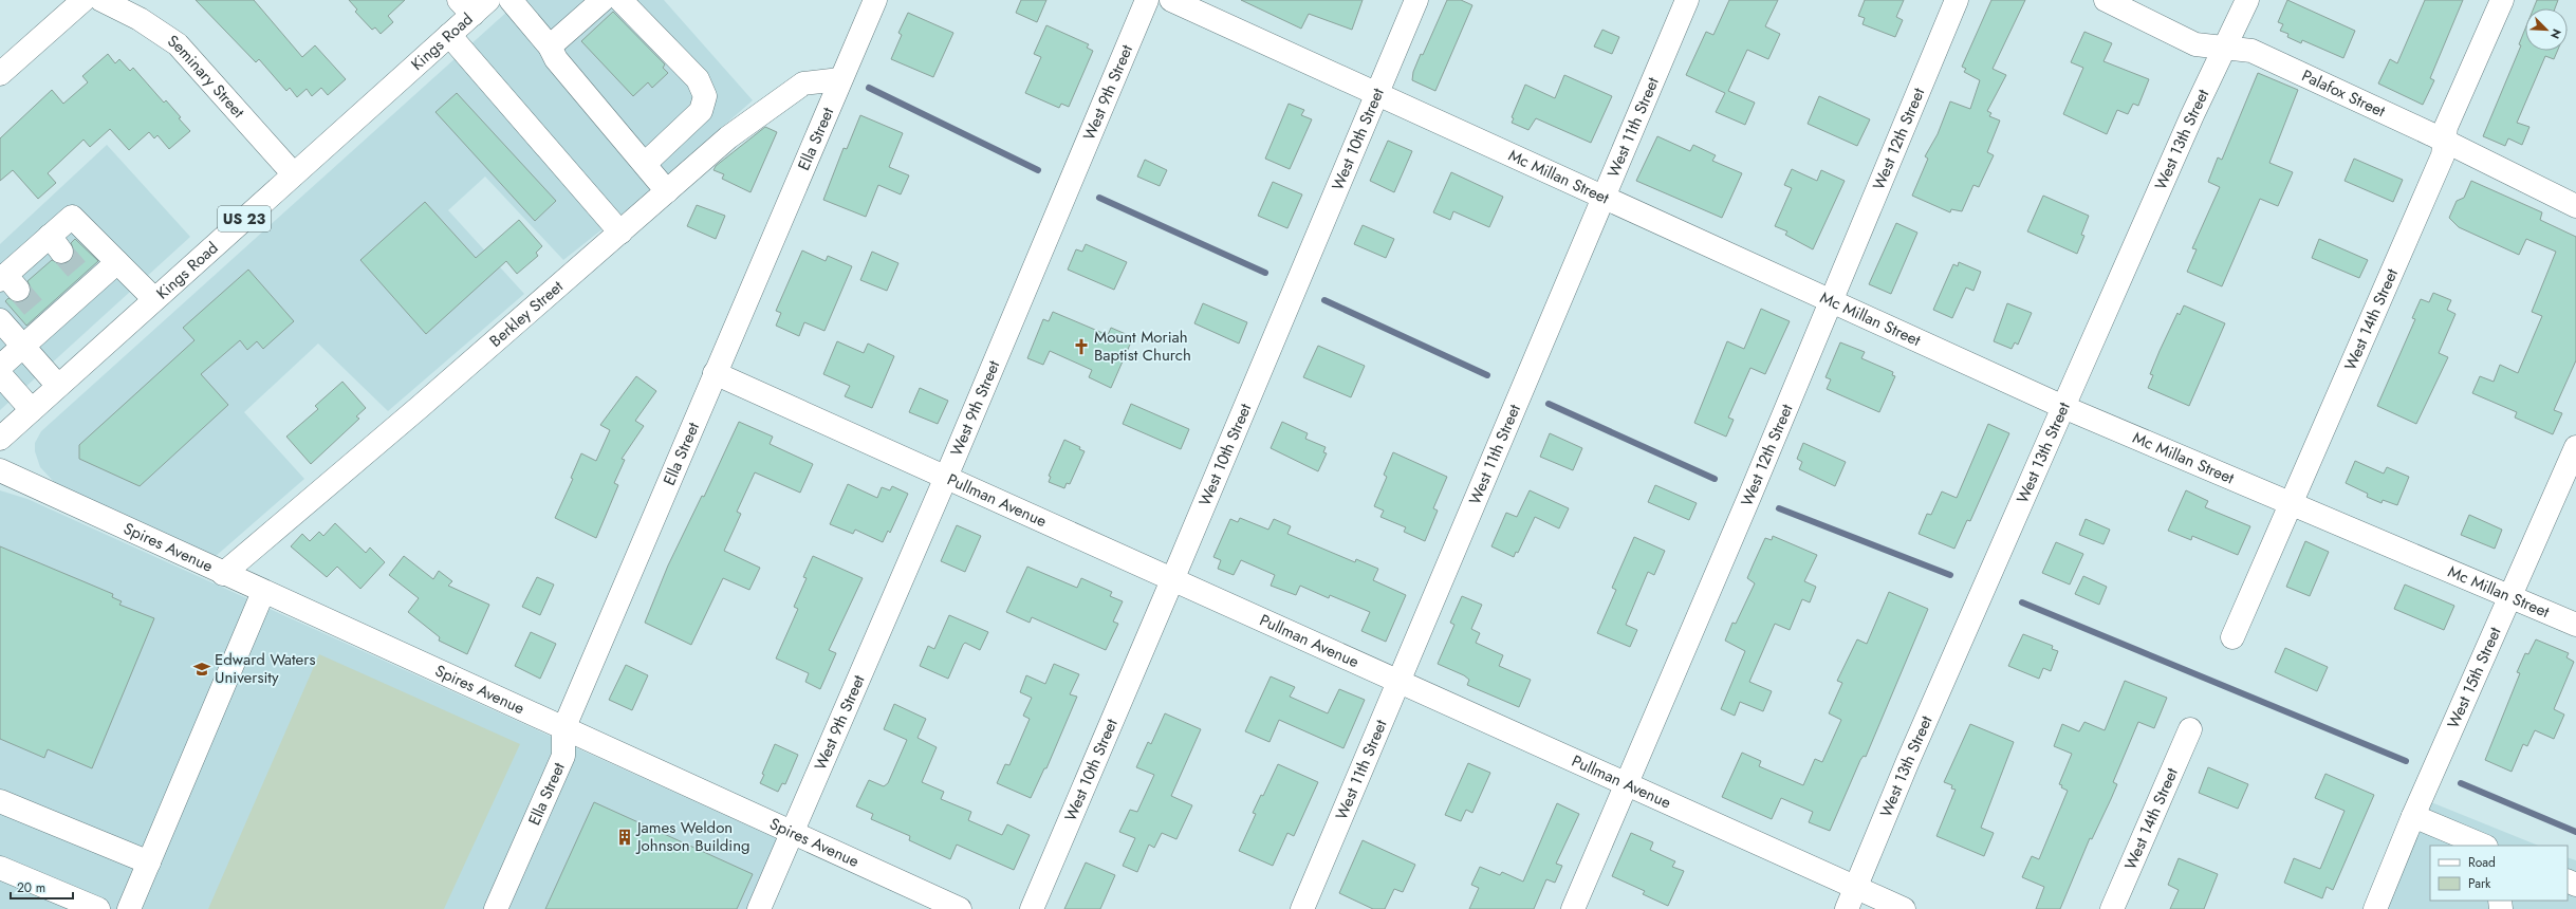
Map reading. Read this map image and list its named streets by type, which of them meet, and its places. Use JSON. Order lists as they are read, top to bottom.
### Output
{
  "streets": {
    "street": [
      "Kings Road",
      "Seminary Street",
      "West 9th Street",
      "Palafox Street",
      "West 11th Street",
      "Ella Street",
      "West 10th Street",
      "West 12th Street",
      "West 13th Street",
      "Mc Millan Street",
      "US 23",
      "Berkley Street",
      "West 14th Street",
      "Pullman Avenue",
      "Spires Avenue",
      "West 15th Street"
    ]
  },
  "crossings": [
    ["Kings Road", "Seminary Street"],
    ["West 9th Street", "Pullman Avenue"],
    ["West 9th Street", "Spires Avenue"],
    ["Palafox Street", "West 13th Street"],
    ["Palafox Street", "West 14th Street"],
    ["West 11th Street", "Mc Millan Street"],
    ["West 11th Street", "Pullman Avenue"],
    ["Ella Street", "Berkley Street"],
    ["Ella Street", "Pullman Avenue"],
    ["Ella Street", "Spires Avenue"],
    ["West 10th Street", "Mc Millan Street"],
    ["West 10th Street", "Pullman Avenue"],
    ["West 12th Street", "Mc Millan Street"],
    ["West 12th Street", "Pullman Avenue"],
    ["West 13th Street", "Mc Millan Street"],
    ["West 13th Street", "Pullman Avenue"],
    ["Mc Millan Street", "West 14th Street"],
    ["Mc Millan Street", "West 15th Street"],
    ["Berkley Street", "Spires Avenue"]
  ],
  "places": {
    "church": ["Mount Moriah Baptist Church"],
    "school or university": ["Edward Waters University"],
    "building": ["James Weldon Johnson Building"]
  },
  "legend": ["Road", "Park"],
  "scale_bar": "20 m",
  "north": "bottom right"
}
